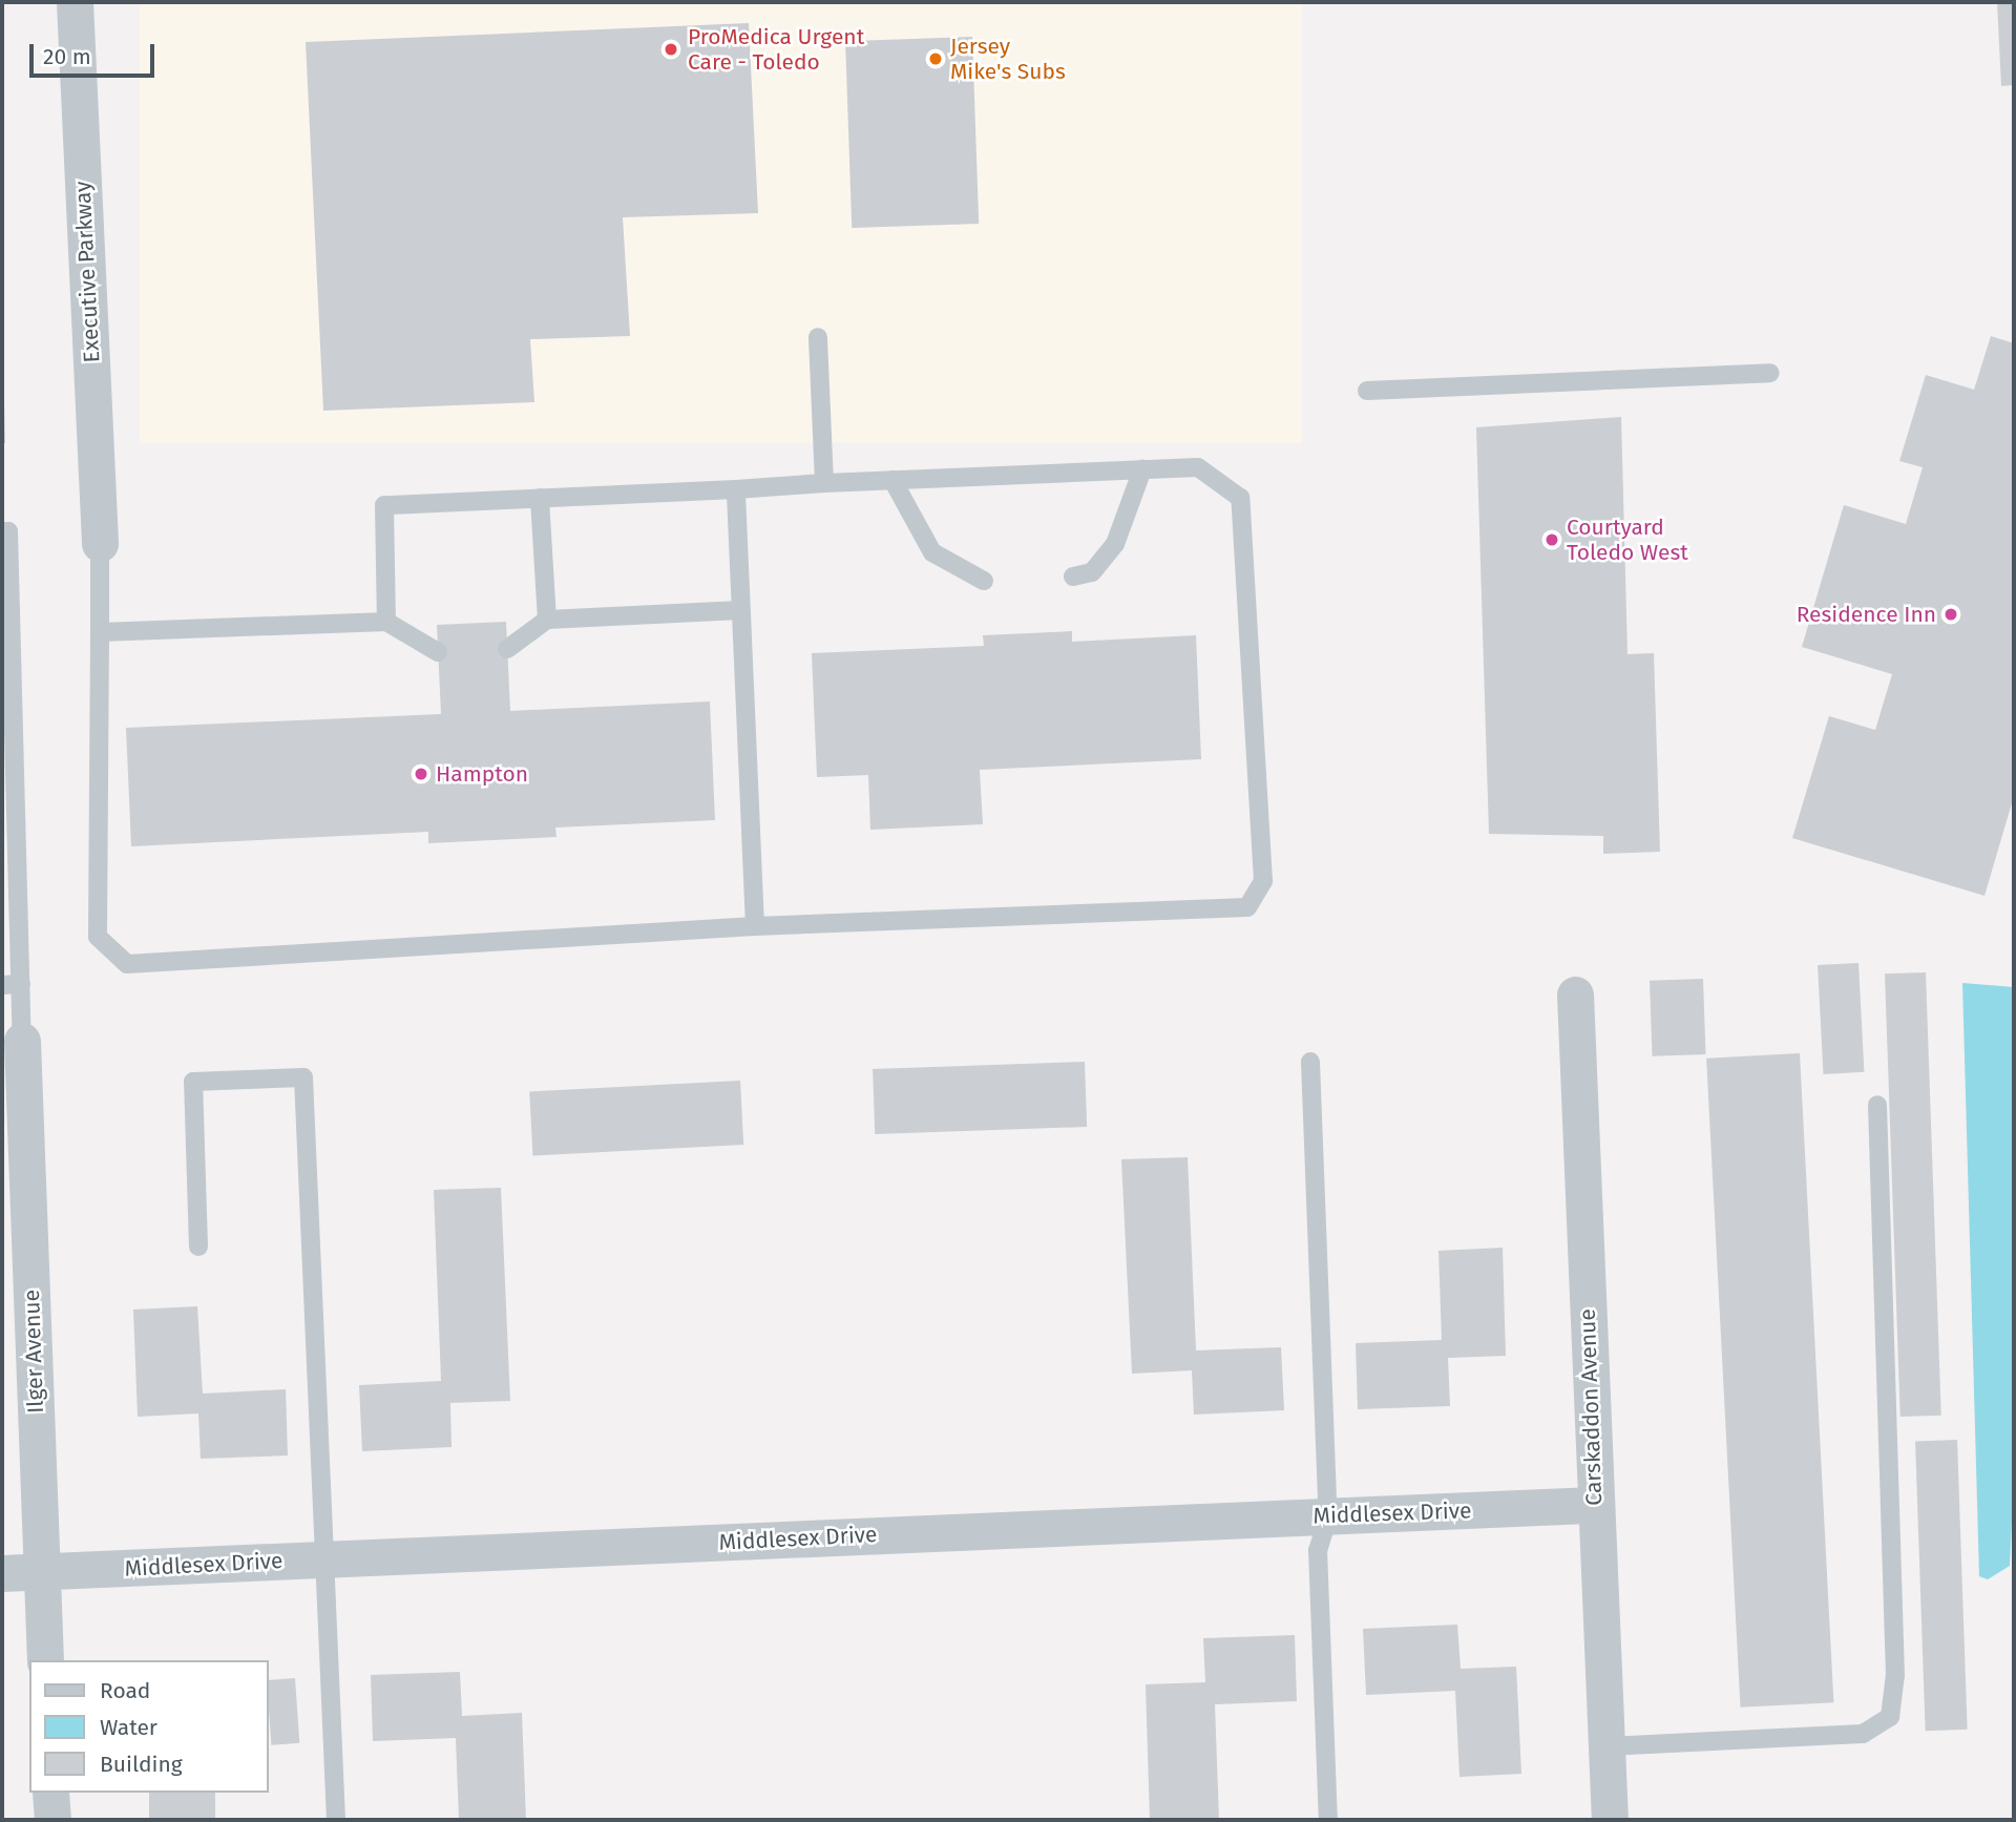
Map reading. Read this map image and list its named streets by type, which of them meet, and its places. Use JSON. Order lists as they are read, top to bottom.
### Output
{
  "streets": {
    "street": [
      "Executive Parkway",
      "Ilger Avenue",
      "Carskaddon Avenue",
      "Middlesex Drive"
    ]
  },
  "crossings": [
    ["Ilger Avenue", "Middlesex Drive"],
    ["Carskaddon Avenue", "Middlesex Drive"]
  ],
  "places": [
    "ProMedica Urgent Care - Toledo",
    "Jersey Mike's Subs",
    "Courtyard Toledo West",
    "Residence Inn",
    "Hampton"
  ],
  "legend": ["Road", "Water", "Building"],
  "scale_bar": "20 m"
}
